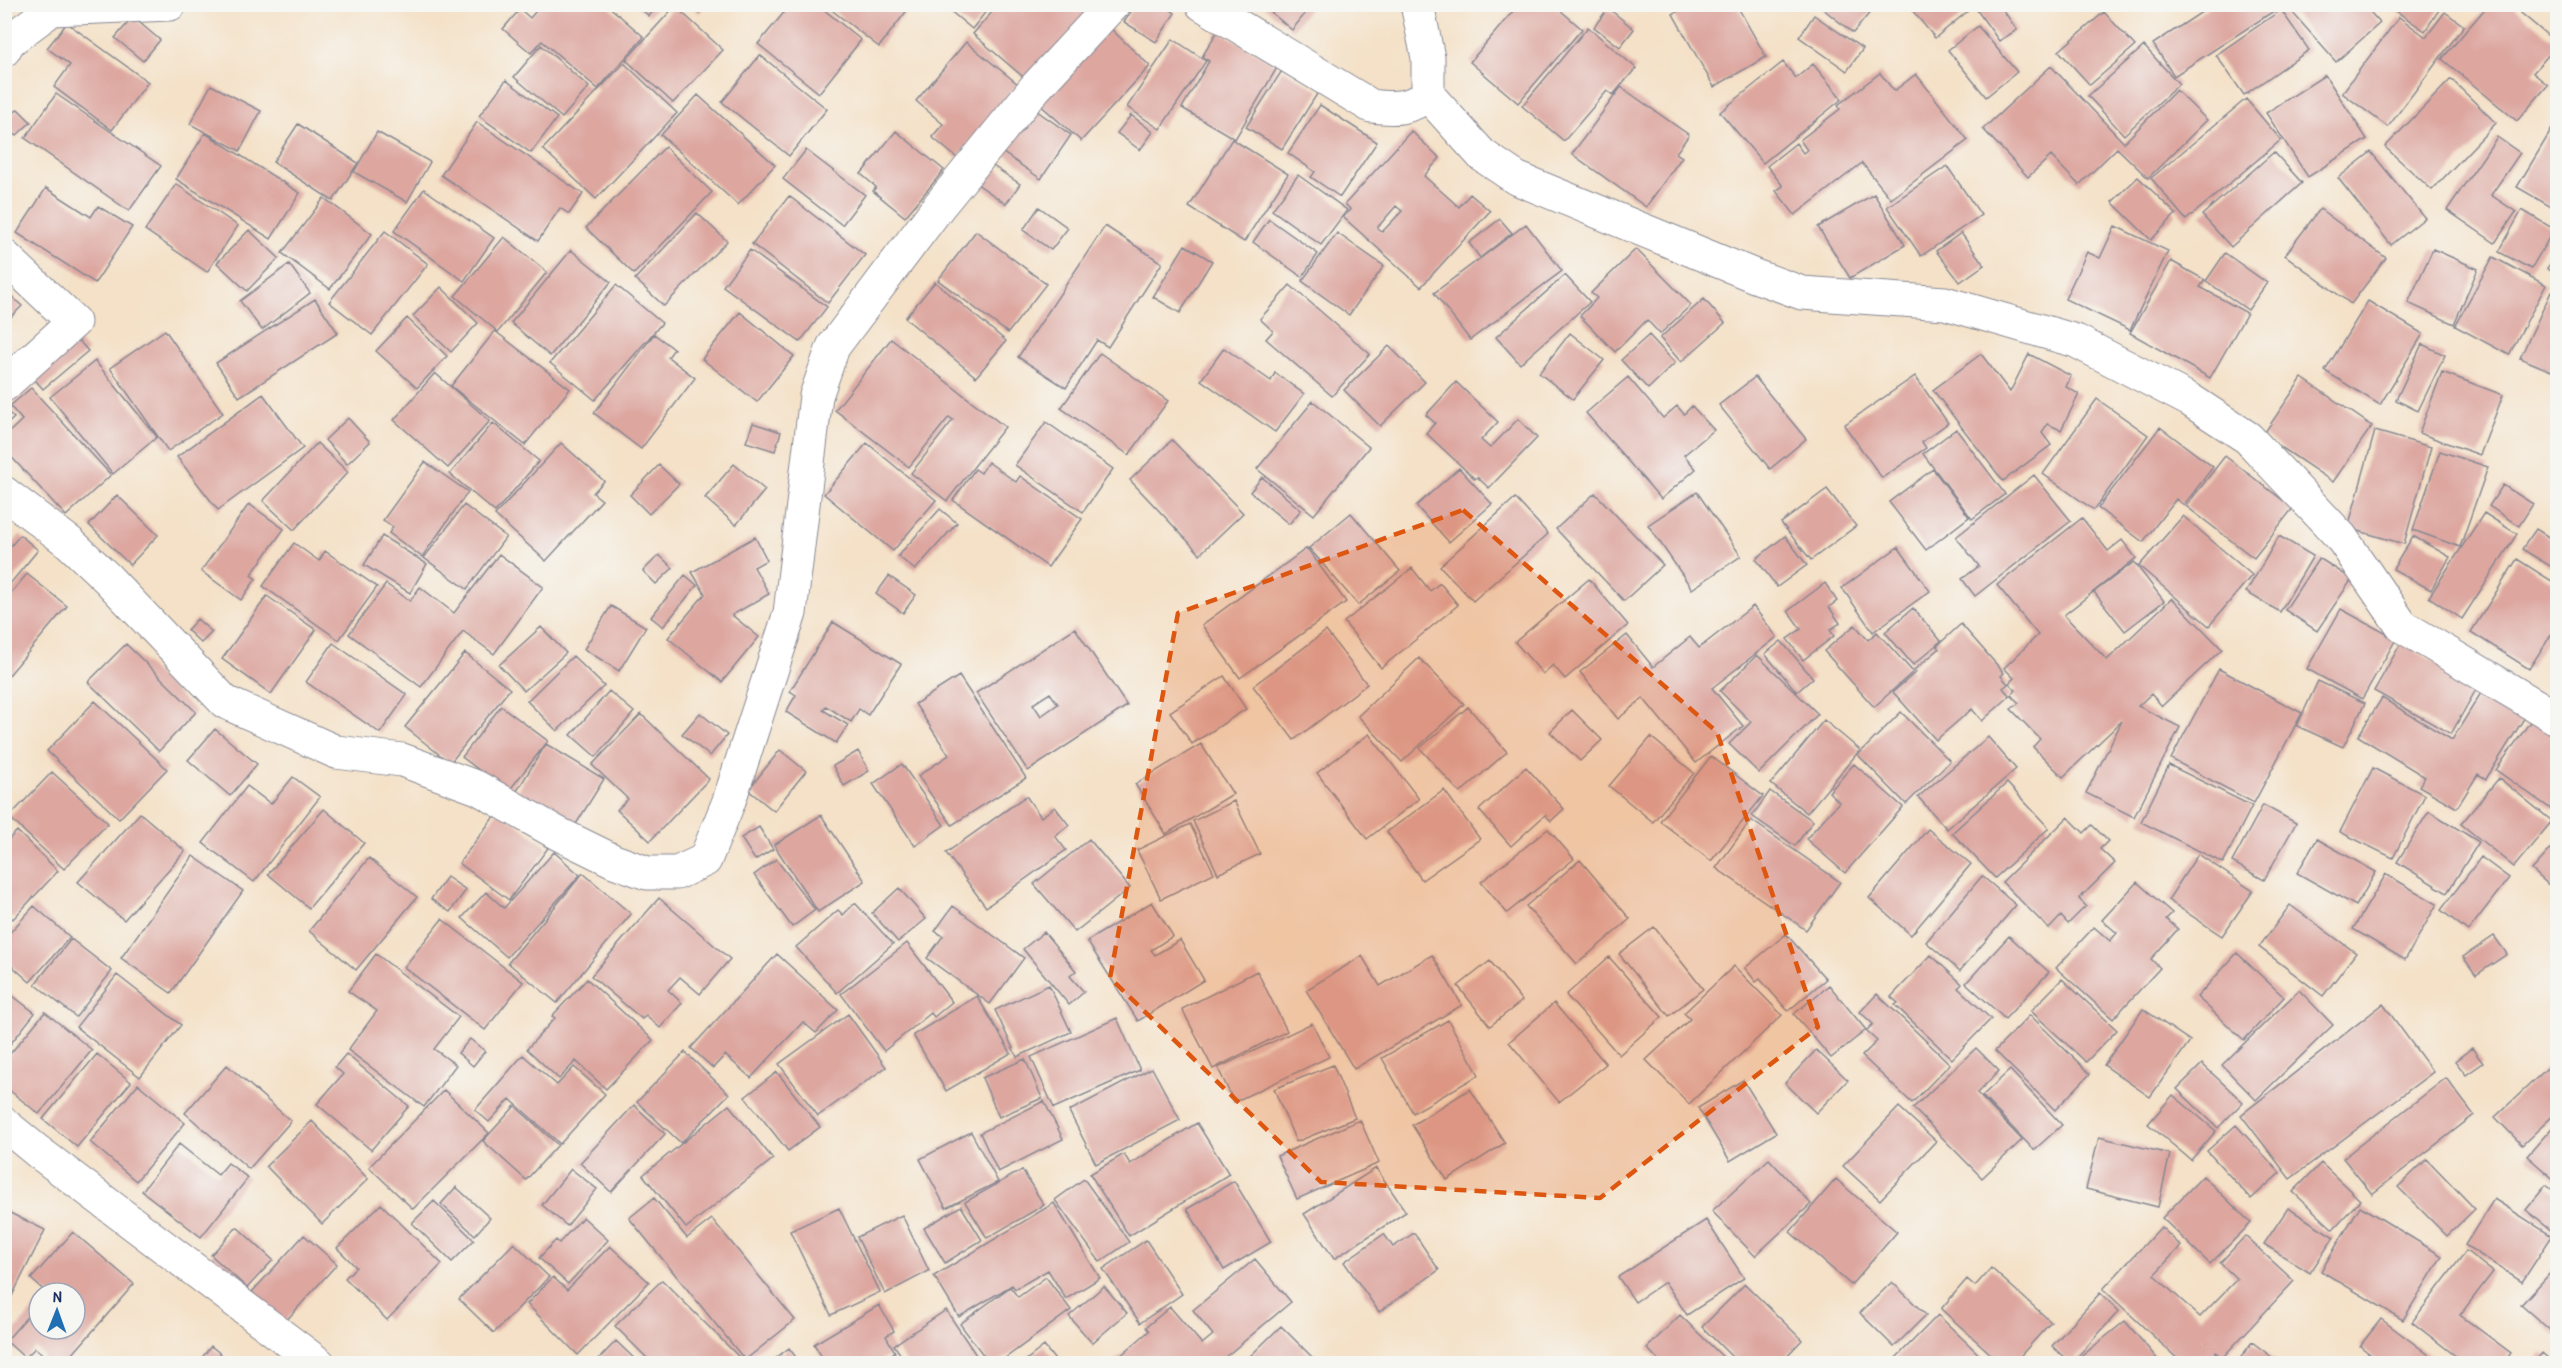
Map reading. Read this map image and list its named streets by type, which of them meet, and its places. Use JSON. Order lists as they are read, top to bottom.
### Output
{
  "north": "top"
}
